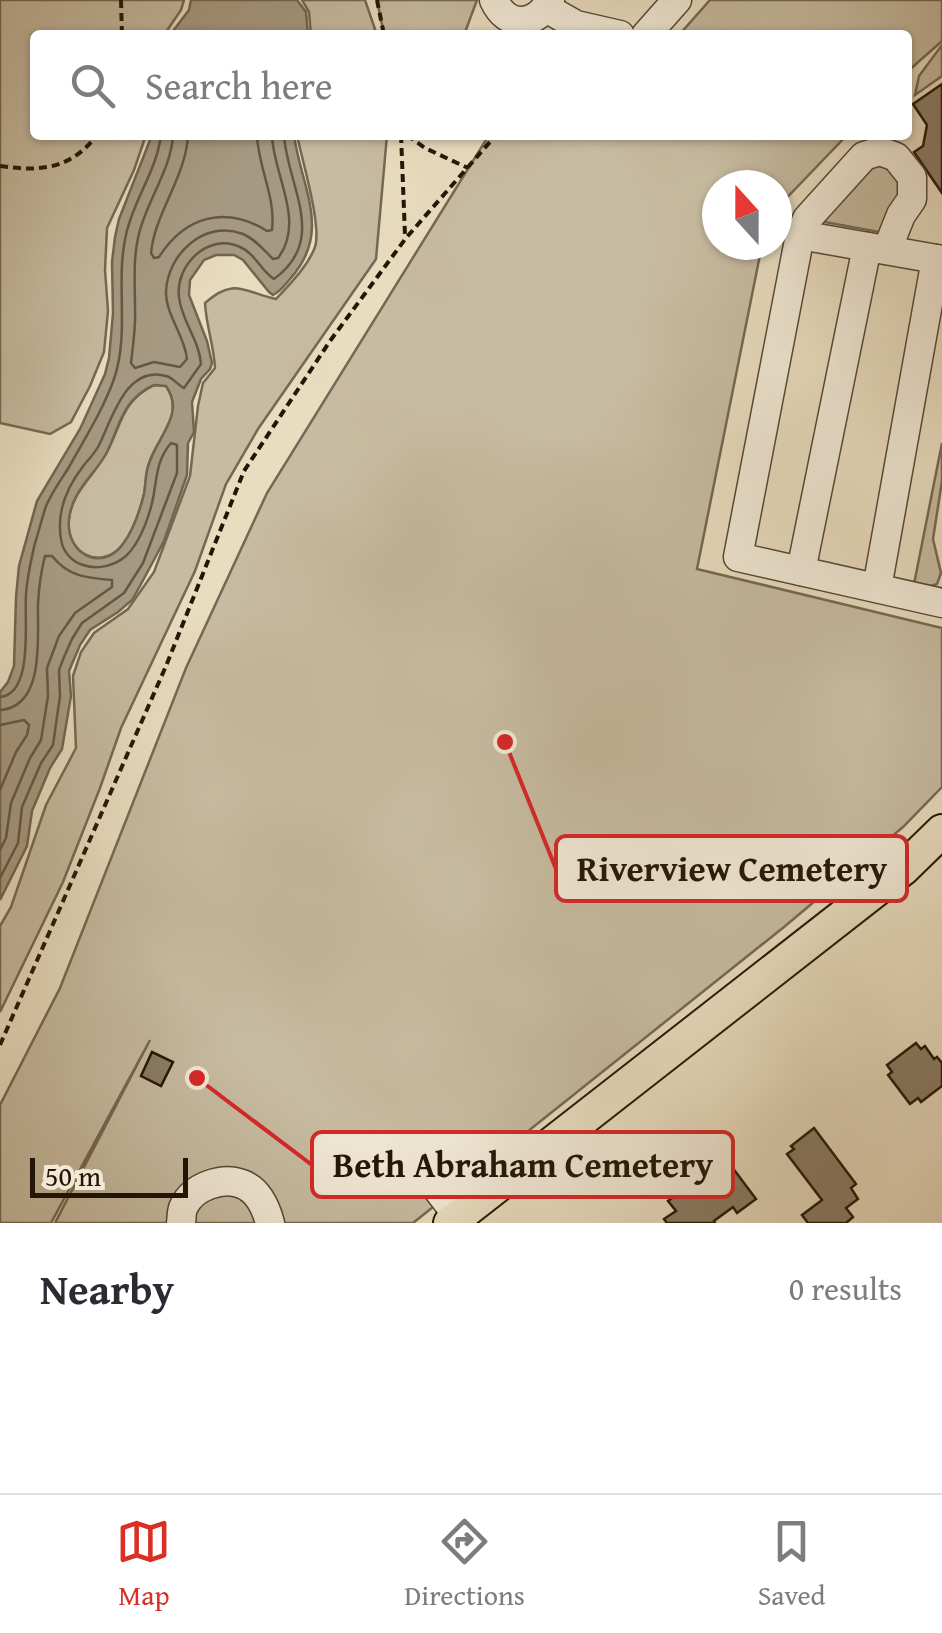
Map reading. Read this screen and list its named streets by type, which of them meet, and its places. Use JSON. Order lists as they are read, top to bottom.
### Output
{
  "places": ["Riverview Cemetery", "Beth Abraham Cemetery"],
  "scale_bar": "50 m",
  "north": "top",
  "page": {
    "search": "Search here",
    "scale": "50 m",
    "heading": ["Nearby", "0 results"],
    "nav": ["Map", "Directions", "Saved"]
  }
}
